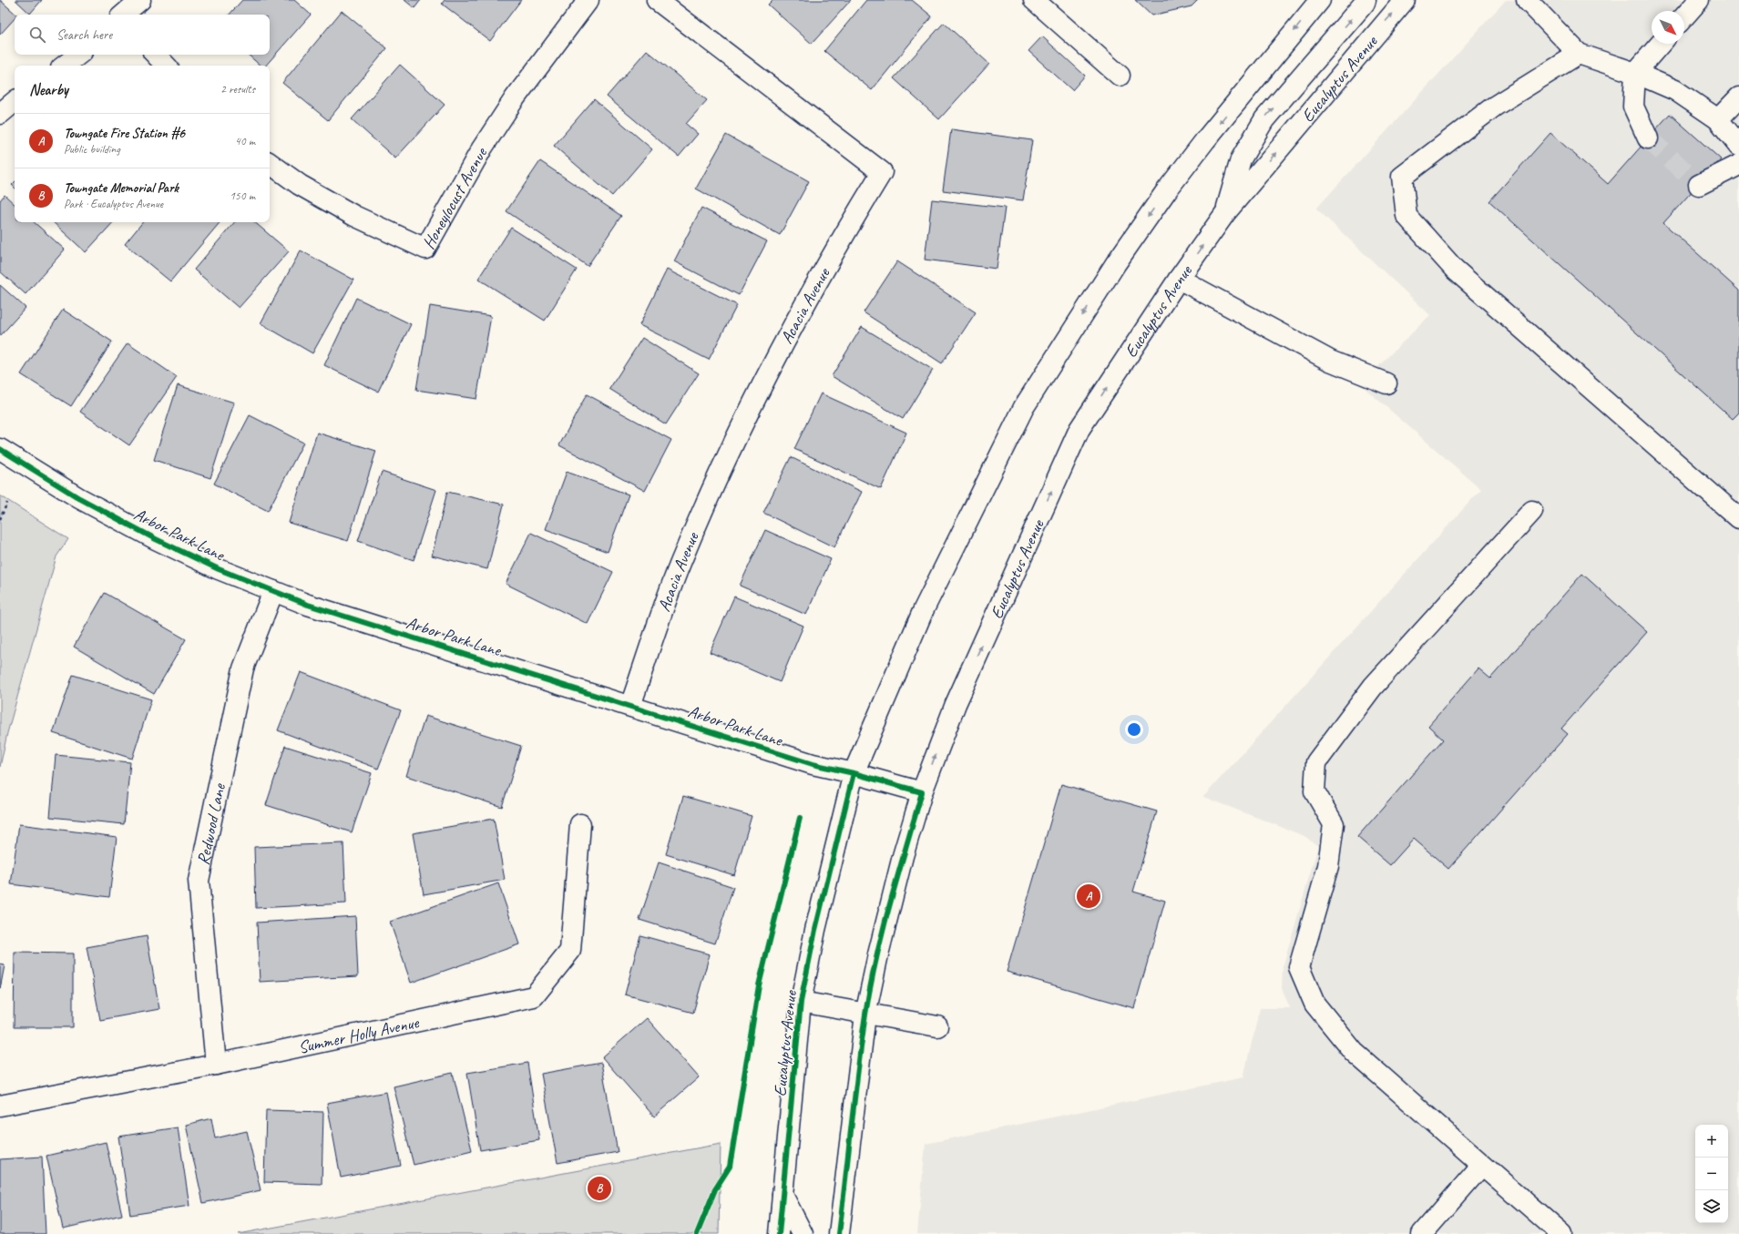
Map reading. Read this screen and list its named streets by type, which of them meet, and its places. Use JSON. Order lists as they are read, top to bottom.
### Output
{
  "streets": {
    "street": [
      "Eucalyptus Avenue",
      "Honeylocust Avenue",
      "Acacia Avenue",
      "Arbor Park Lane",
      "Redwood Lane",
      "Summer Holly Avenue"
    ]
  },
  "crossings": [
    ["Eucalyptus Avenue", "Arbor Park Lane"],
    ["Acacia Avenue", "Arbor Park Lane"],
    ["Arbor Park Lane", "Redwood Lane"],
    ["Redwood Lane", "Summer Holly Avenue"]
  ],
  "north": "bottom right",
  "page": {
    "search": "Search here",
    "heading": ["Nearby", "2 results"],
    "list": [
      {
        "mark": "A",
        "name": "Towngate Fire Station #6",
        "note": "Public building",
        "value": "40 m"
      },
      {
        "mark": "B",
        "name": "Towngate Memorial Park",
        "note": "Park · Eucalyptus Avenue",
        "value": "150 m"
      }
    ],
    "pins": ["A", "B"],
    "map_buttons": ["+", "−"]
  }
}
